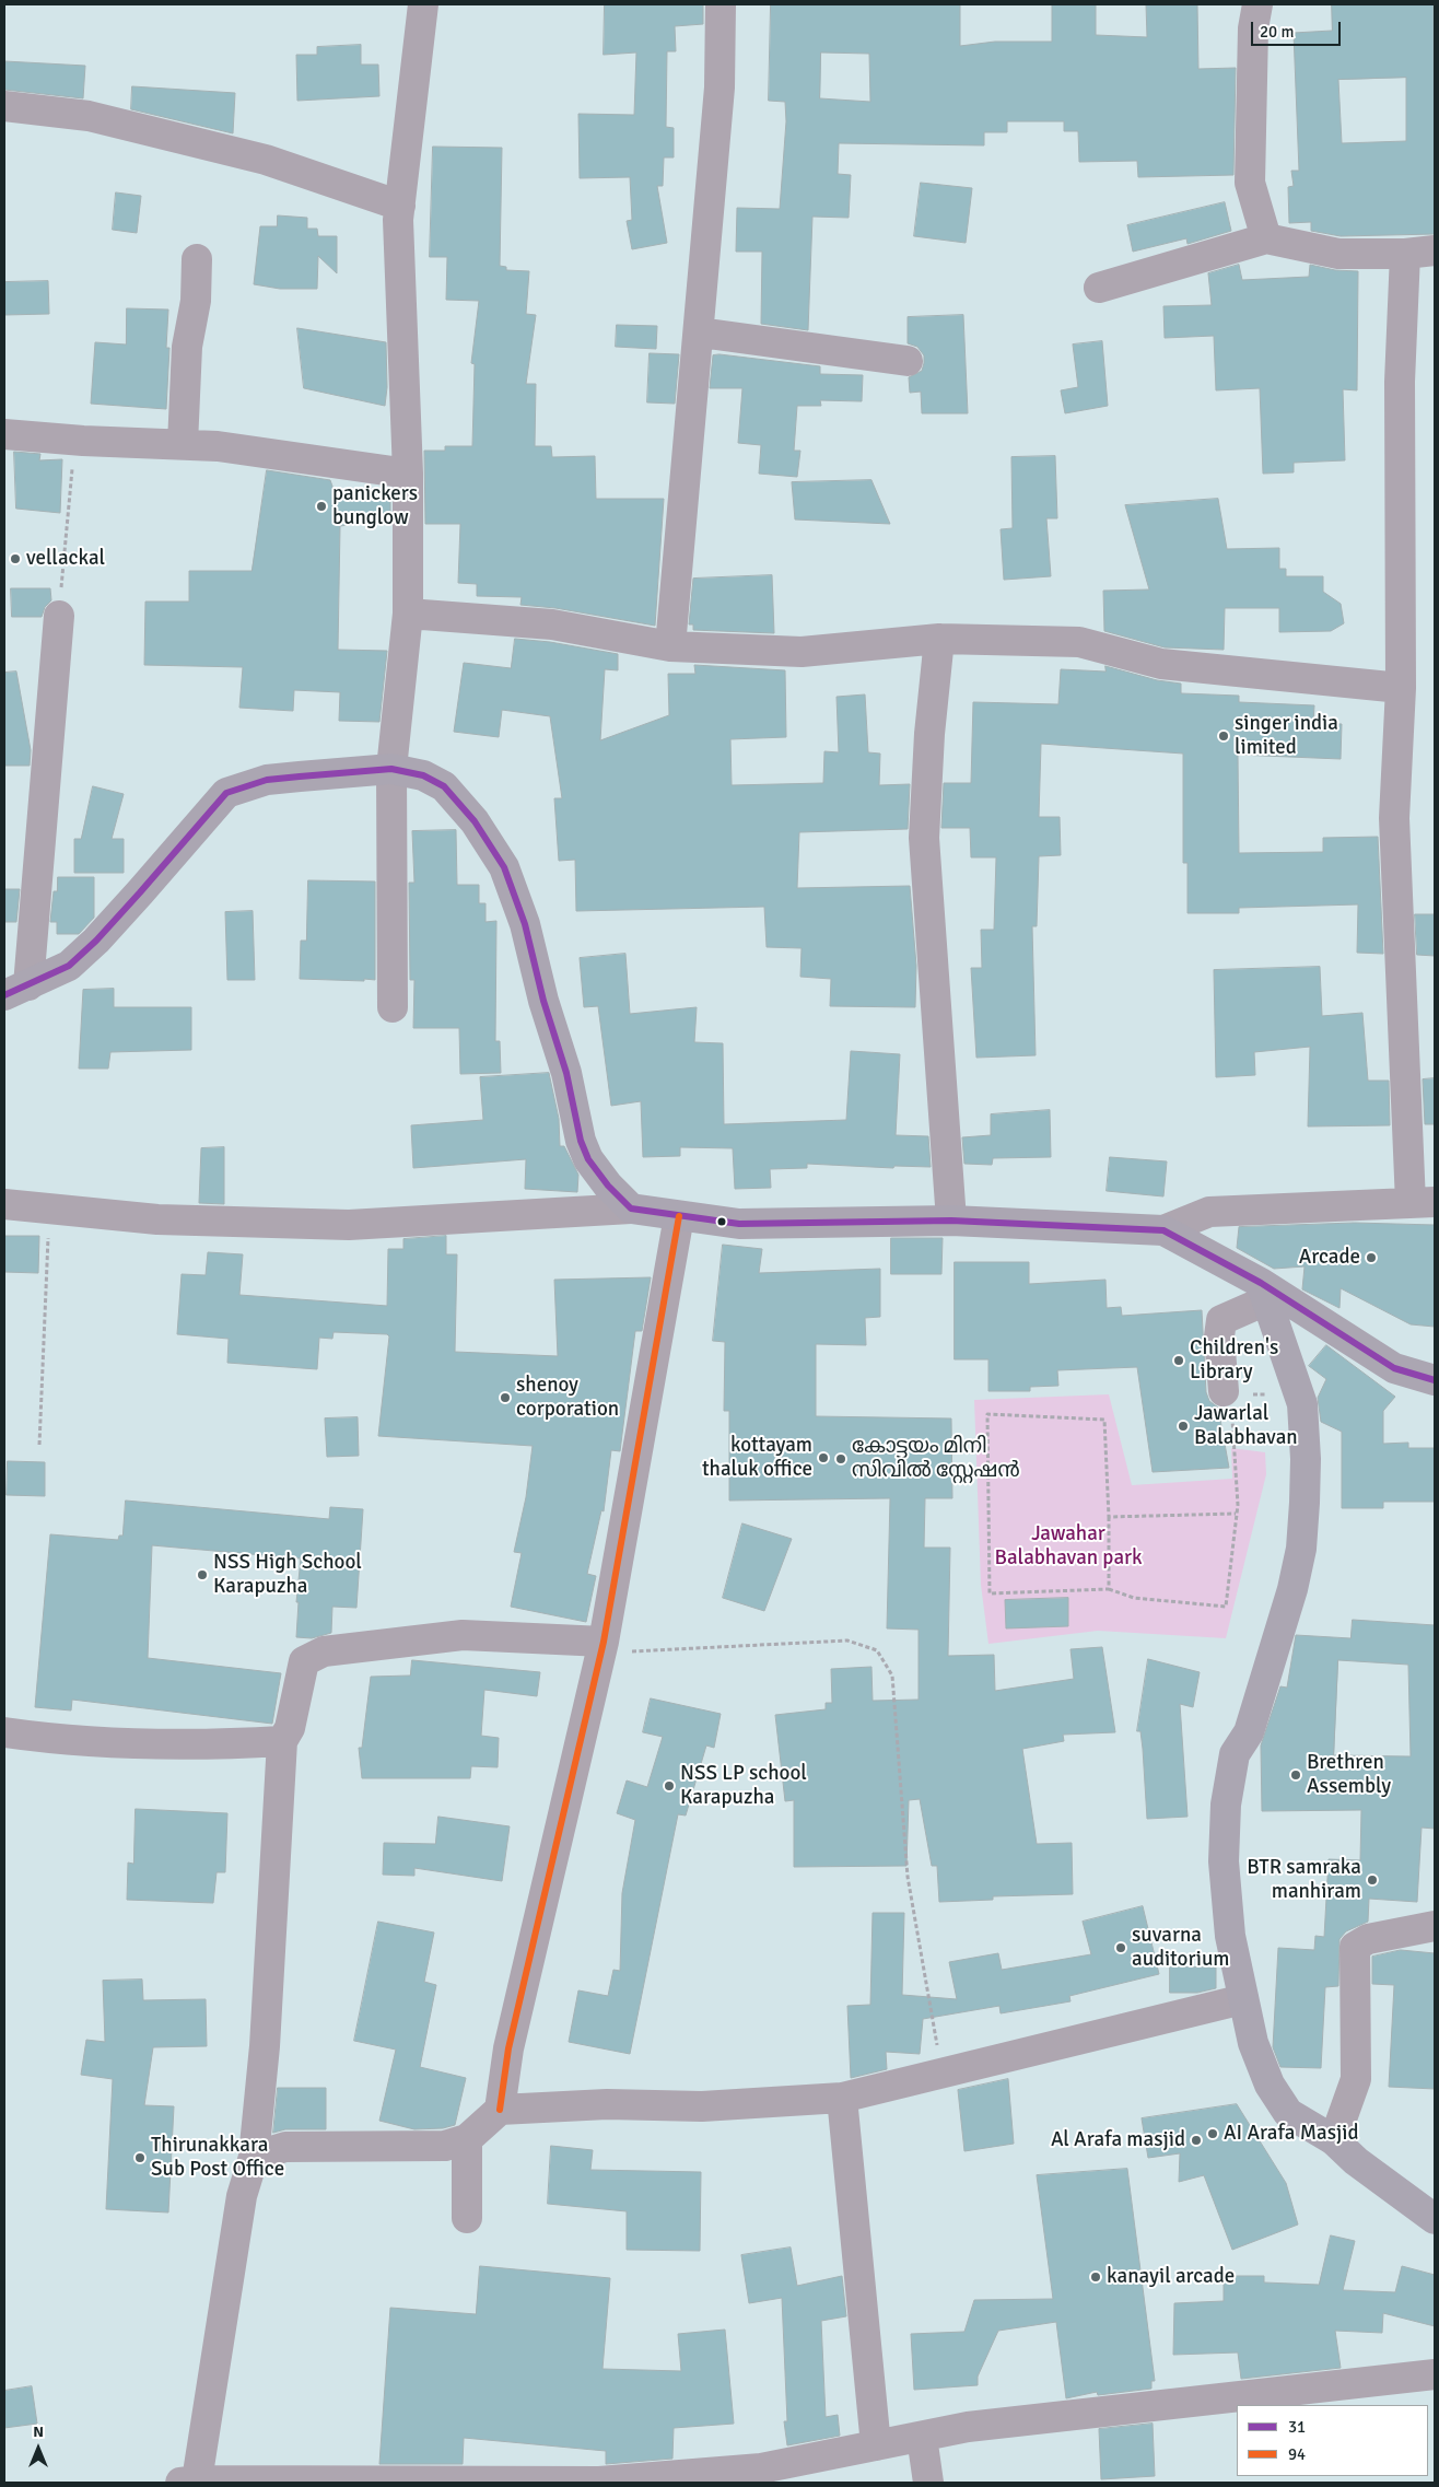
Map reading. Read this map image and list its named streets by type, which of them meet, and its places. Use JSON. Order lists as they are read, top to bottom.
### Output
{
  "parks": ["Jawahar Balabhavan park"],
  "places": [
    "panickers bunglow",
    "vellackal",
    "singer india limited",
    "Arcade",
    "Children's Library",
    "shenoy corporation",
    "Jawarlal Balabhavan",
    "kottayam thaluk office",
    "കോട്ടയം മിനി സിവിൽ സ്റ്റേഷൻ",
    "NSS High School Karapuzha",
    "Brethren Assembly",
    "NSS LP school Karapuzha",
    "BTR samraka manhiram",
    "suvarna auditorium",
    "AI Arafa Masjid",
    "Al Arafa masjid",
    "Thirunakkara Sub Post Office",
    "kanayil arcade"
  ],
  "lines": ["transit line 31", "transit line 94"],
  "legend": ["31", "94"],
  "scale_bar": "20 m",
  "north": "top"
}
